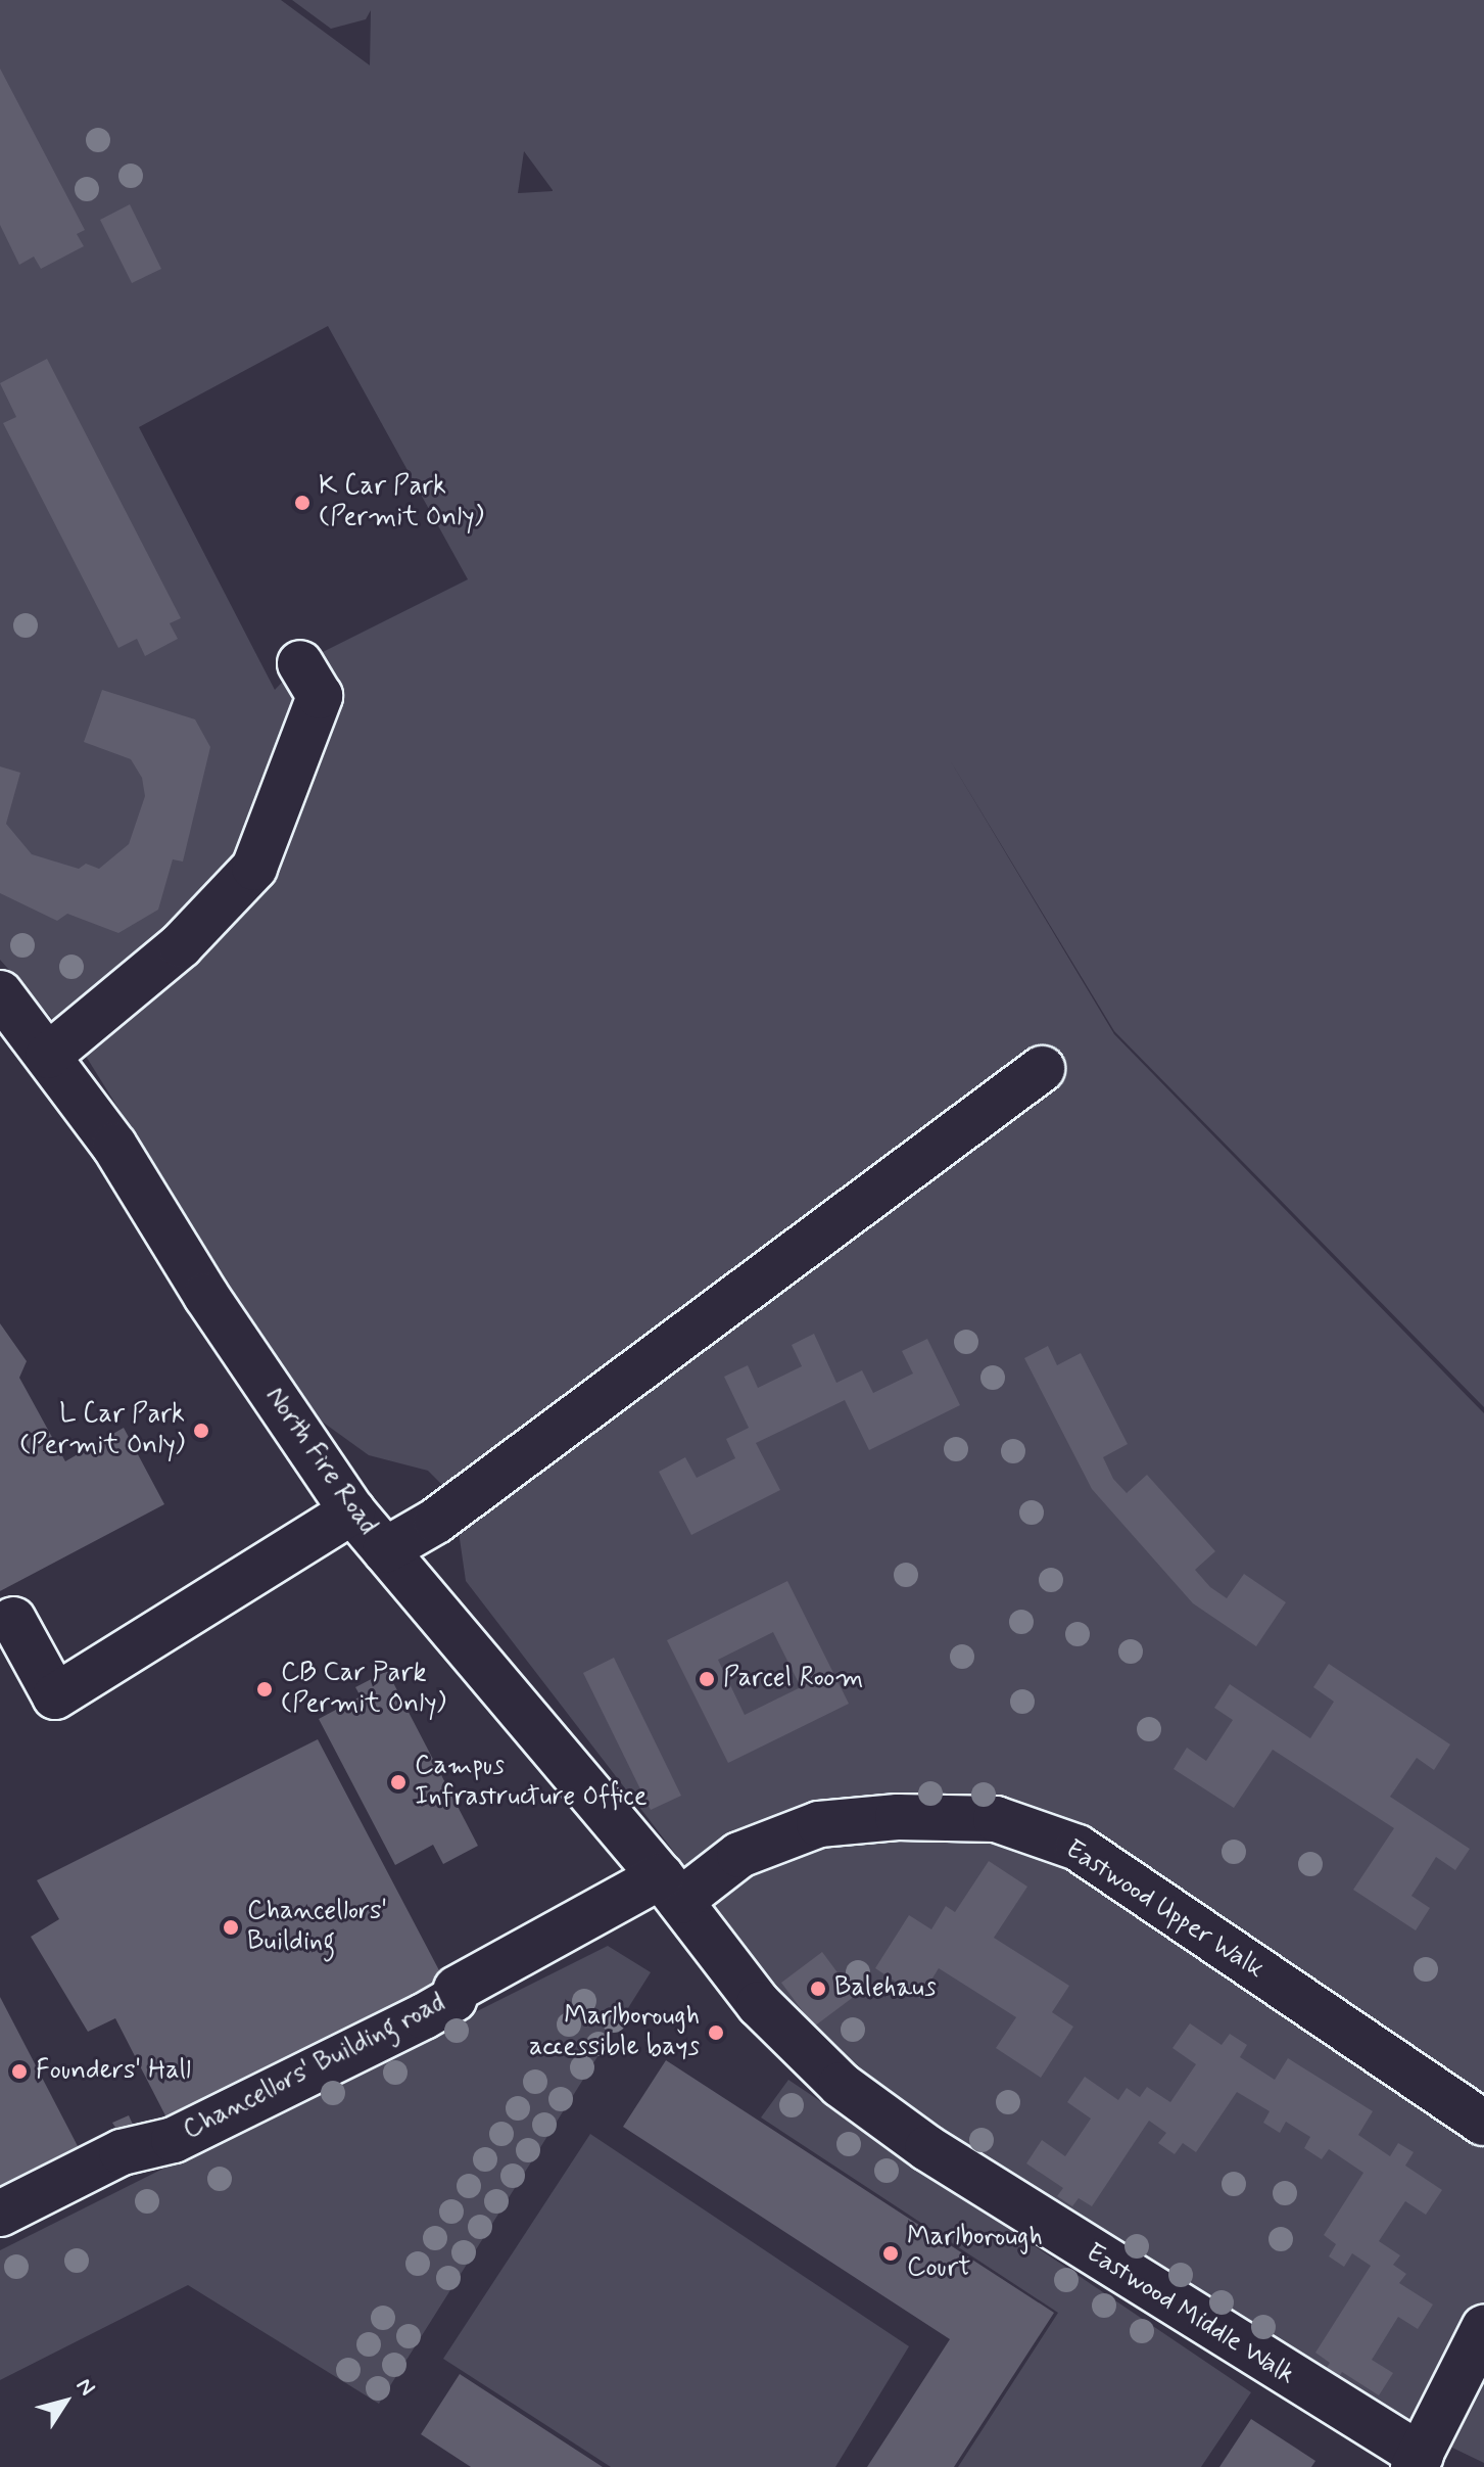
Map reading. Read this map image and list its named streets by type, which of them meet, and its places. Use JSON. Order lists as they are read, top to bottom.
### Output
{
  "streets": {
    "street": [
      "North Fire Road",
      "Eastwood Upper Walk",
      "Chancellors' Building road",
      "Eastwood Middle Walk"
    ]
  },
  "crossings": [
    ["North Fire Road", "Eastwood Upper Walk"],
    ["North Fire Road", "Chancellors' Building road"],
    ["North Fire Road", "Eastwood Middle Walk"],
    ["Eastwood Upper Walk", "Chancellors' Building road"],
    ["Eastwood Upper Walk", "Eastwood Middle Walk"],
    ["Chancellors' Building road", "Eastwood Middle Walk"]
  ],
  "places": [
    "K Car Park (Permit Only)",
    "L Car Park (Permit Only)",
    "Parcel Room",
    "CB Car Park (Permit Only)",
    "Campus Infrastructure Office",
    "Chancellors' Building",
    "Balehaus",
    "Marlborough accessible bays",
    "Founders' Hall",
    "Marlborough Court"
  ],
  "north": "top right"
}
